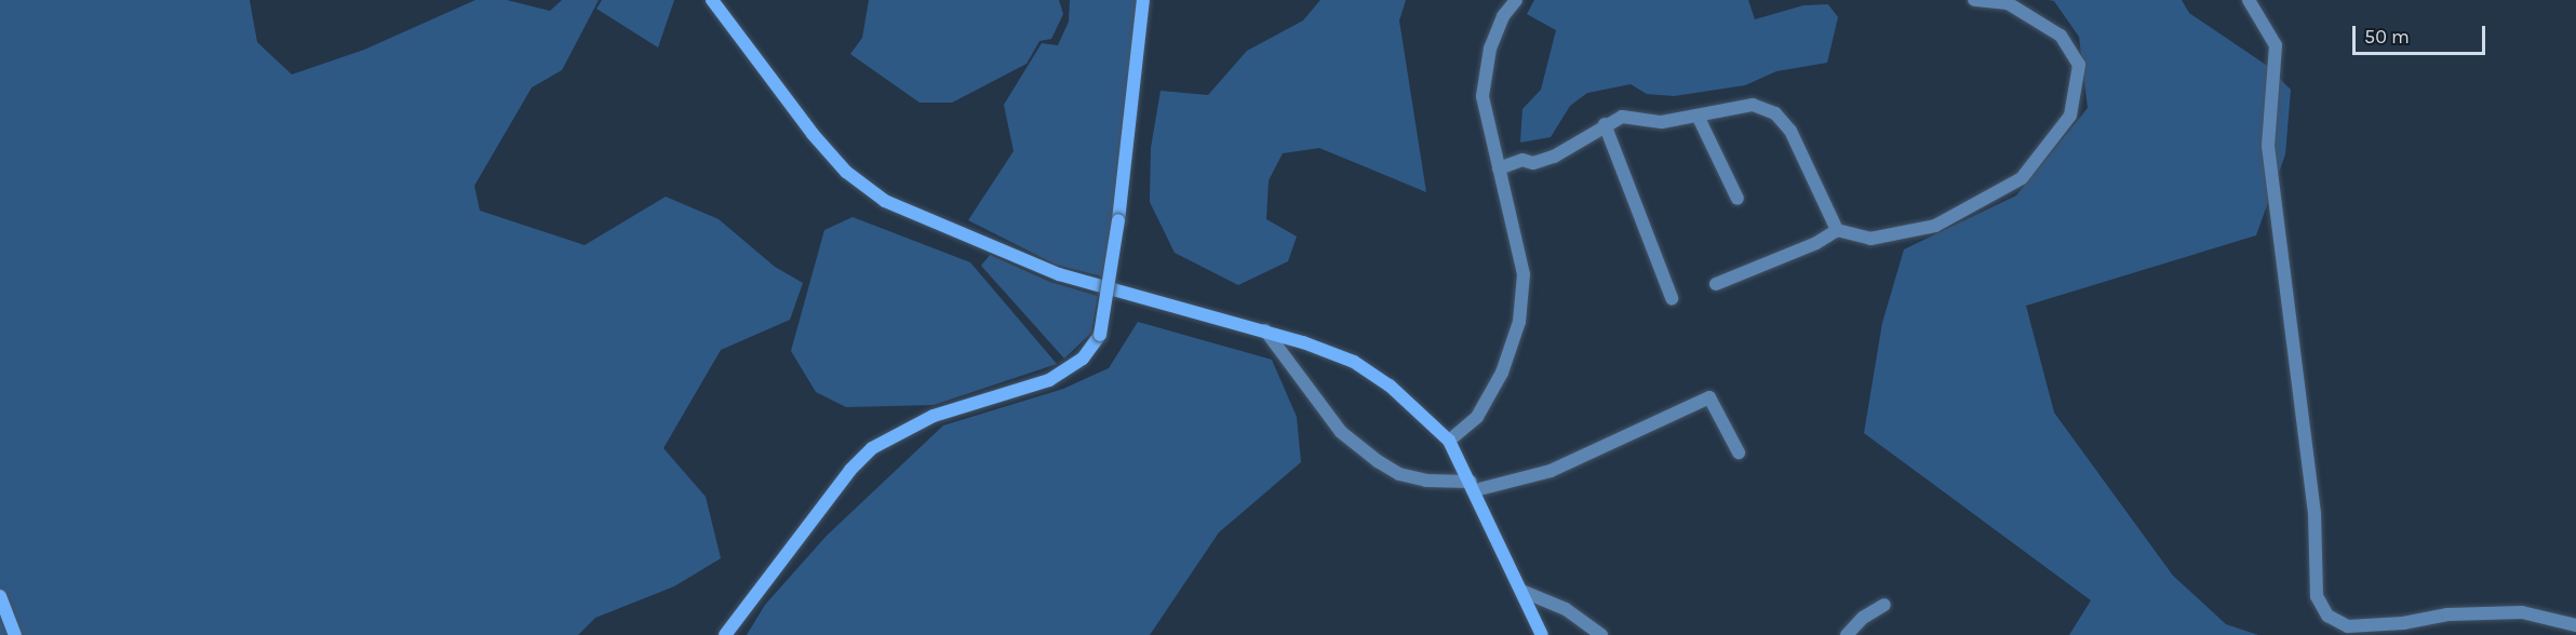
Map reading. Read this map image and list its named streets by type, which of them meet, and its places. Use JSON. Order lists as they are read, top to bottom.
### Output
{
  "scale_bar": "50 m"
}
